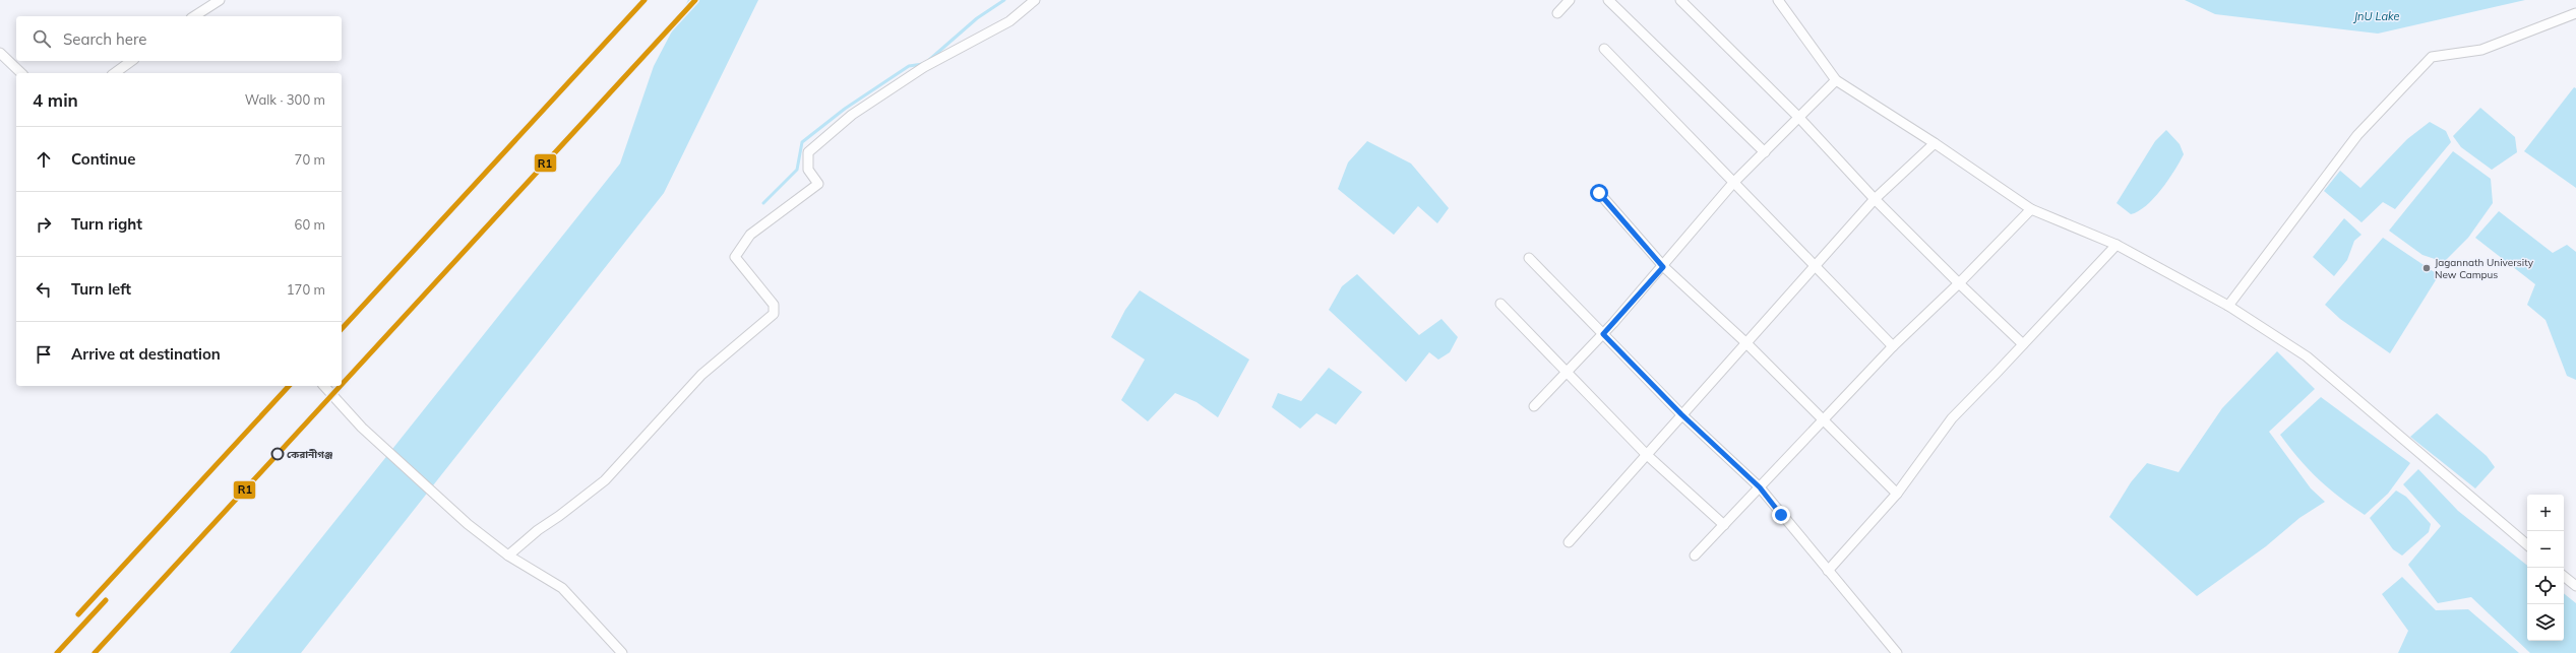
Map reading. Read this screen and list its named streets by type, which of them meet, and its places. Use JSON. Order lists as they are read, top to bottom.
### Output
{
  "water": ["JnU Lake"],
  "places": ["Jagannath University New Campus", "কেরানীগঞ্জ"],
  "lines": ["transit line R1"],
  "page": {
    "search": "Search here",
    "heading": ["4 min", "Walk · 300 m"],
    "list": [
      ["Continue", "70 m"],
      ["Turn right", "60 m"],
      ["Turn left", "170 m"],
      "Arrive at destination"
    ],
    "map_buttons": ["+", "−"]
  }
}
